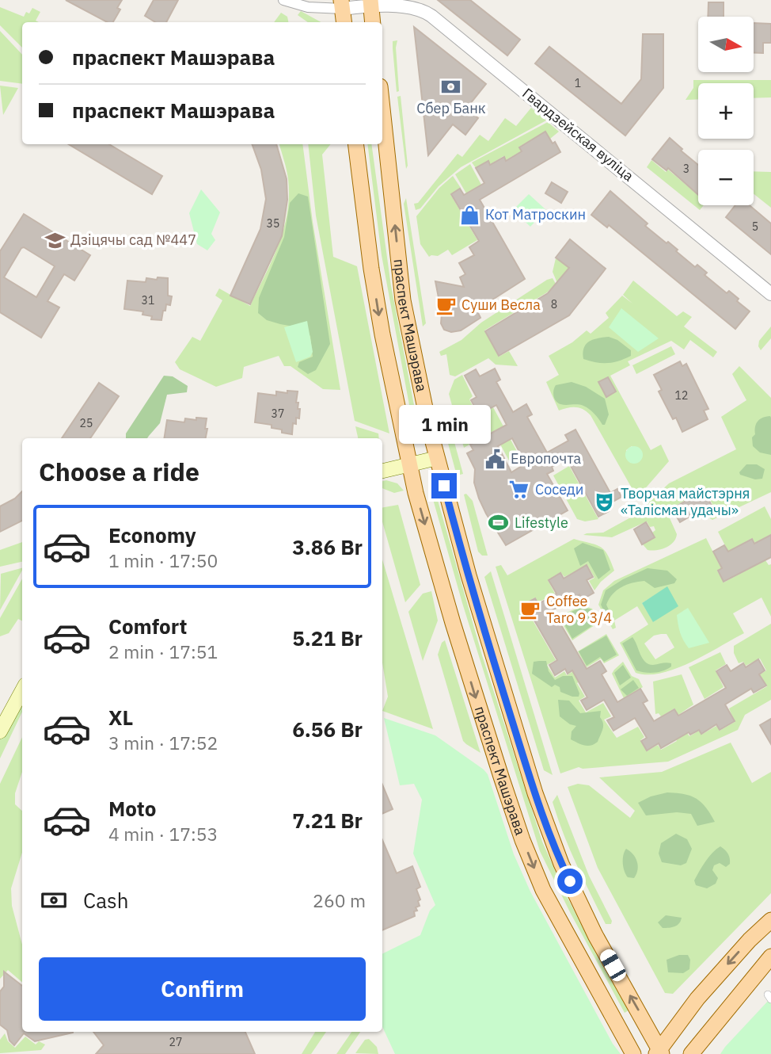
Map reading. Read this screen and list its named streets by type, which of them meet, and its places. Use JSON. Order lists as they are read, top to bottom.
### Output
{
  "streets": {
    "main road": ["праспект Машэрава"],
    "street": ["Гвардзейская вуліца"]
  },
  "places": {
    "bank": ["Сбер Банк"],
    "shop": ["Кот Матроскин"],
    "school or university": ["Дзіцячы сад №447"],
    "cafe": ["Суши Весла", "Coffee Taro 9 3/4"],
    "public building": ["Европочта"],
    "supermarket": ["Соседи"],
    "theatre": ["Творчая майстэрня «Талісман удачы»"],
    "sports": ["Lifestyle"]
  },
  "house_numbers": [
    "1",
    "3",
    "35",
    "5",
    "31",
    "8",
    "12",
    "37",
    "25",
    "27"
  ],
  "north": "right",
  "page": {
    "map_buttons": ["+", "−"],
    "banner": ["праспект Машэрава", "праспект Машэрава"],
    "bubble": "1 min",
    "heading": "Choose a ride",
    "list": [
      {
        "name": "Economy",
        "note": "1 min · 17:50",
        "value": "3.86 Br"
      },
      {
        "name": "Comfort",
        "note": "2 min · 17:51",
        "value": "5.21 Br"
      },
      {
        "name": "XL",
        "note": "3 min · 17:52",
        "value": "6.56 Br"
      },
      {
        "name": "Moto",
        "note": "4 min · 17:53",
        "value": "7.21 Br"
      }
    ],
    "pay": ["Cash", "260 m"],
    "buttons": "Confirm"
  }
}
